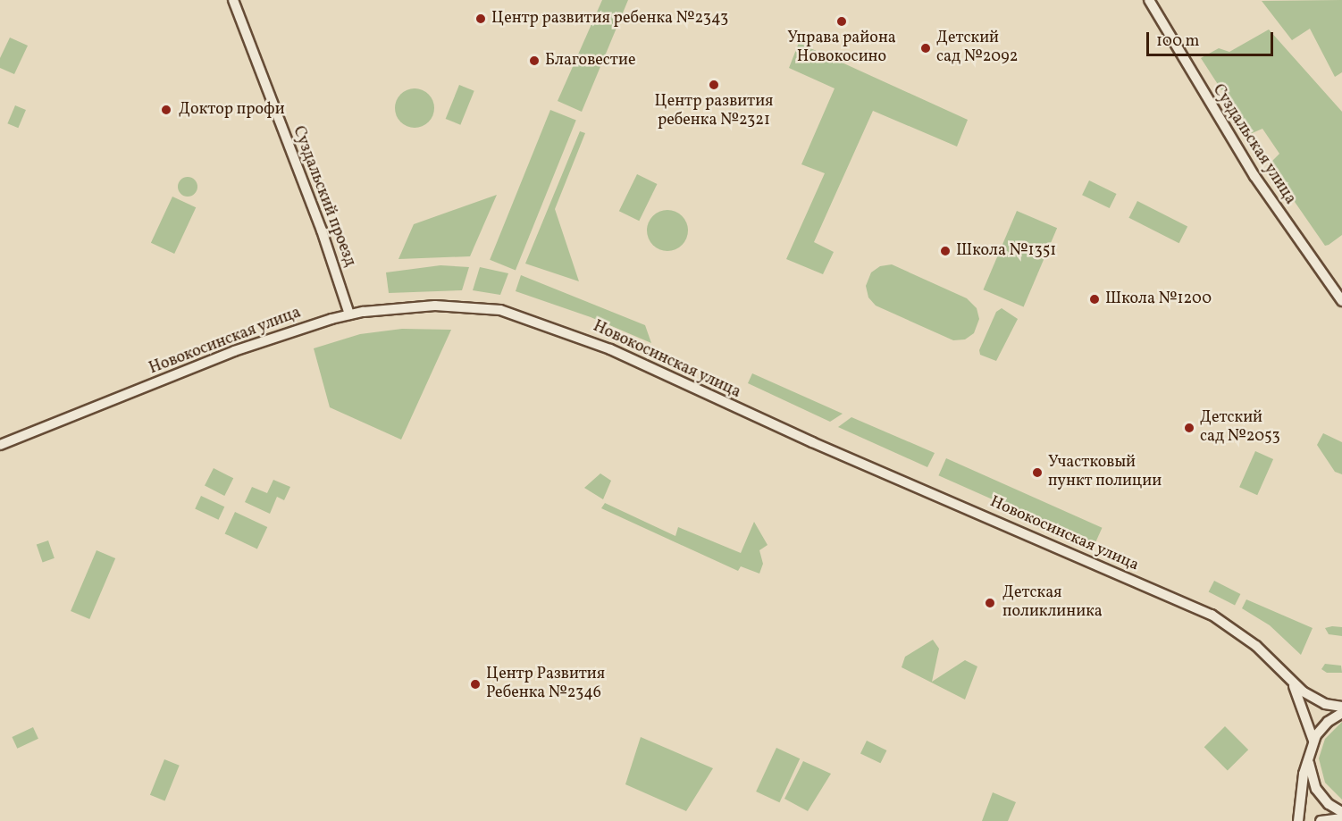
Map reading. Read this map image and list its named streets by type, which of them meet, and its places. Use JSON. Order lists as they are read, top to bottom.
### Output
{
  "streets": {
    "street": ["Суздальская улица", "Суздальский проезд", "Новокосинская улица"]
  },
  "crossings": [
    ["Суздальский проезд", "Новокосинская улица"]
  ],
  "places": [
    "Центр развития ребенка №2343",
    "Управа района Новокосино",
    "Детский сад №2092",
    "Благовестие",
    "Центр развития ребенка №2321",
    "Доктор профи",
    "Школа №1351",
    "Школа №1200",
    "Детский сад №2053",
    "Участковый пункт полиции",
    "Детская поликлиника",
    "Центр Развития Ребенка №2346"
  ],
  "scale_bar": "100 m"
}
